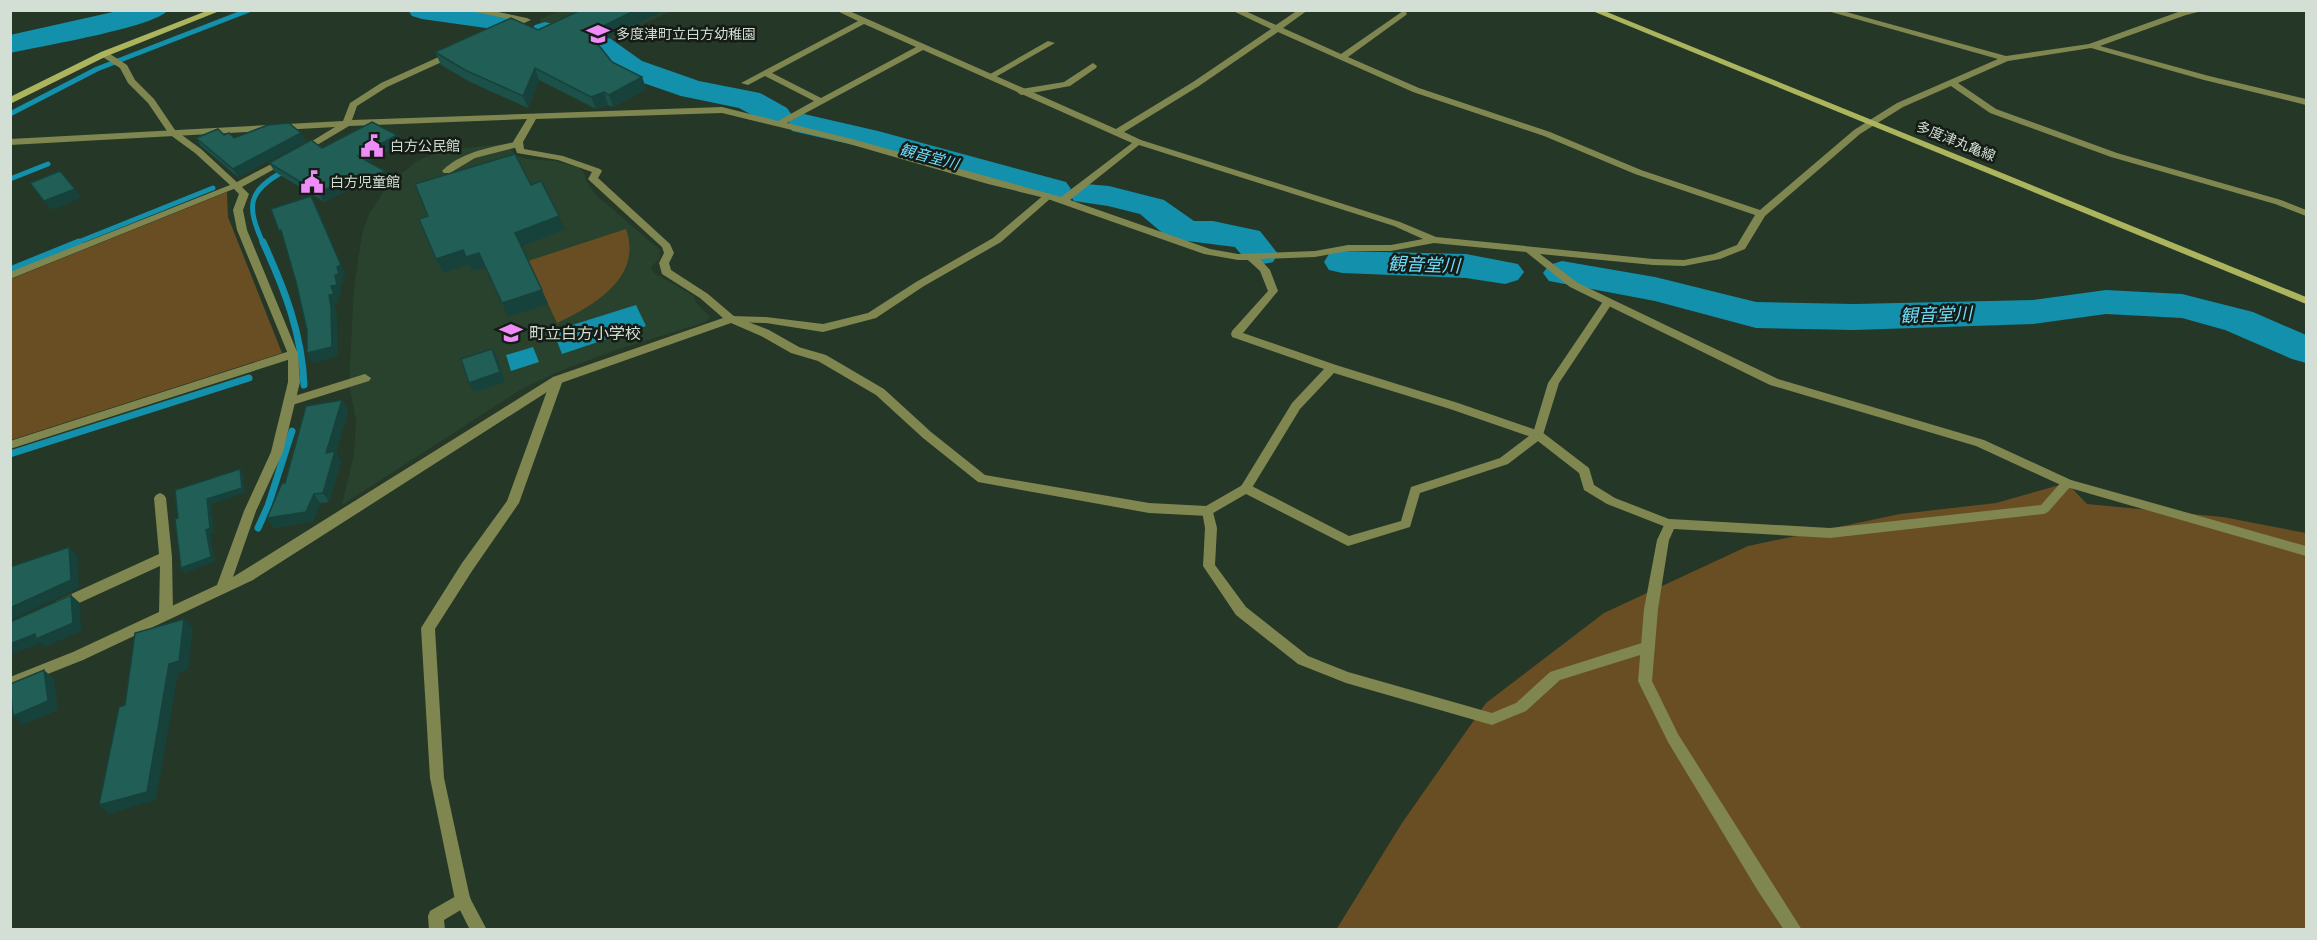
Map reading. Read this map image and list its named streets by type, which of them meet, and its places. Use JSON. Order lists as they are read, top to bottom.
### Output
{
  "streets": {
    "main road": ["多度津丸亀線"]
  },
  "water": ["観音堂川"],
  "places": {
    "school or university": ["多度津町立白方幼稚園", "町立白方小学校"],
    "public building": ["白方公民館", "白方児童館"]
  }
}
